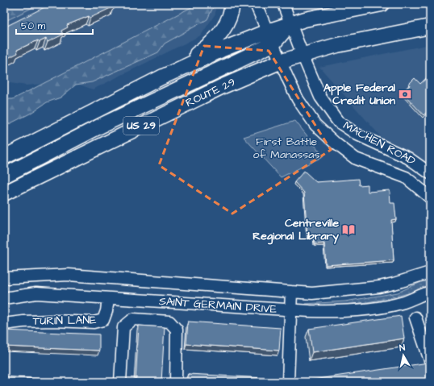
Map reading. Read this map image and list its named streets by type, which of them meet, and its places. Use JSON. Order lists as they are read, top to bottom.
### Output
{
  "streets": {
    "main road": ["ROUTE 29", "US 29"],
    "street": ["MACHEN ROAD", "SAINT GERMAIN DRIVE", "TURIN LANE"]
  },
  "crossings": [
    ["ROUTE 29", "MACHEN ROAD"],
    ["SAINT GERMAIN DRIVE", "TURIN LANE"]
  ],
  "parks": ["First Battle of Manassas"],
  "places": {
    "bank": ["Apple Federal Credit Union"],
    "library": ["Centreville Regional Library"]
  },
  "scale_bar": "50 m",
  "north": "top"
}
